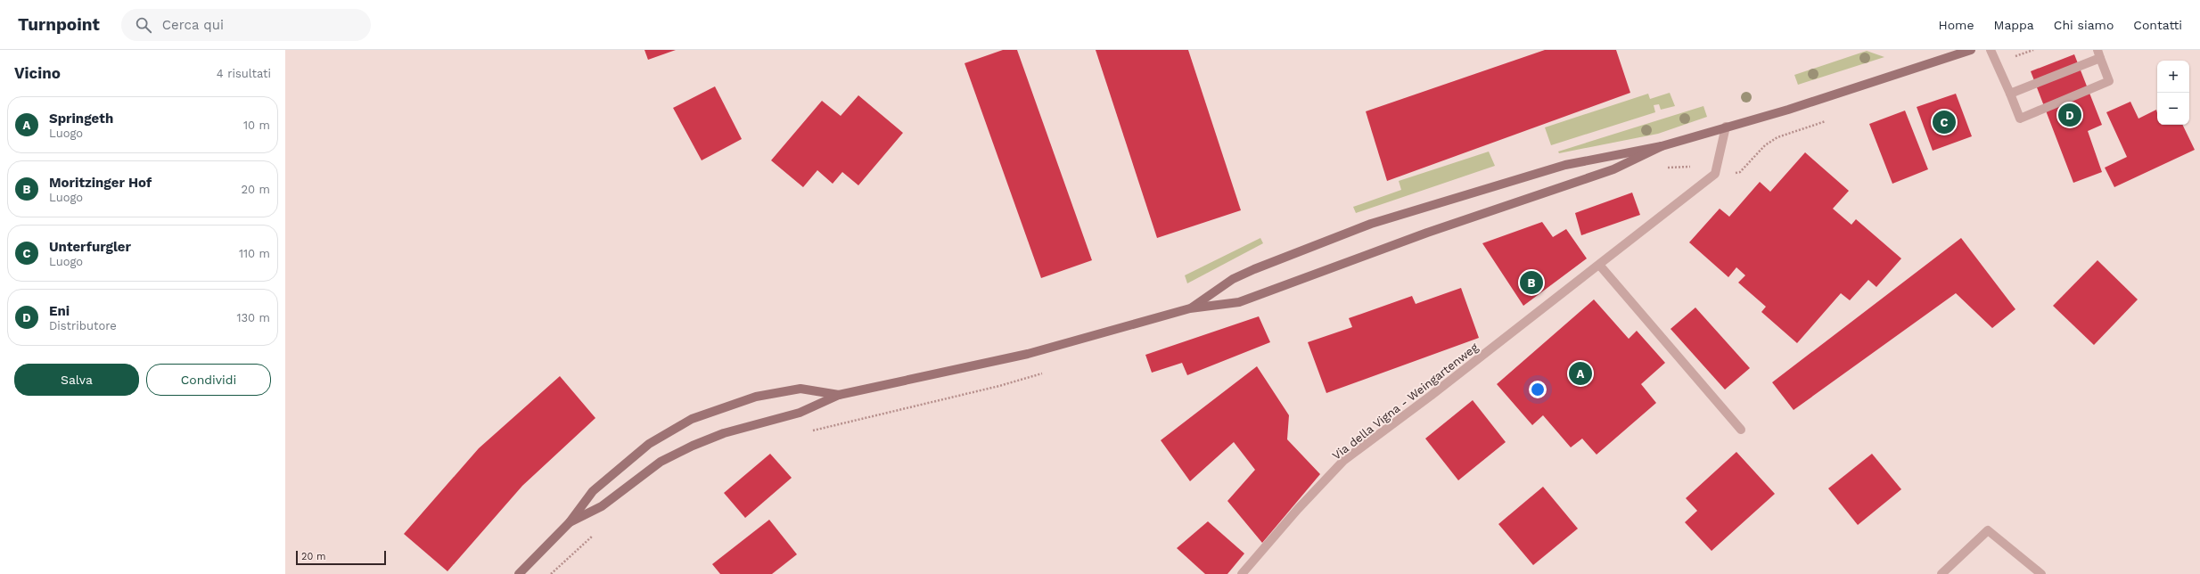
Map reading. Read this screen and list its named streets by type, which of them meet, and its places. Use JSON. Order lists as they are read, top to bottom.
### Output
{
  "streets": {
    "street": ["Via della Vigna - Weingartenweg"]
  },
  "scale_bar": "20 m",
  "page": {
    "header": "Turnpoint",
    "search": "Cerca qui",
    "nav": [
      "Home",
      "Mappa",
      "Chi siamo",
      "Contatti"
    ],
    "heading": ["Vicino", "4 risultati"],
    "map_buttons": ["+", "−"],
    "list": [
      {
        "mark": "A",
        "name": "Springeth",
        "note": "Luogo",
        "value": "10 m"
      },
      {
        "mark": "B",
        "name": "Moritzinger Hof",
        "note": "Luogo",
        "value": "20 m"
      },
      {
        "mark": "C",
        "name": "Unterfurgler",
        "note": "Luogo",
        "value": "110 m"
      },
      {
        "mark": "D",
        "name": "Eni",
        "note": "Distributore",
        "value": "130 m"
      }
    ],
    "pins": [
      "D",
      "C",
      "B",
      "A"
    ],
    "buttons": ["Salva", "Condividi"],
    "scale": "20 m"
  }
}
